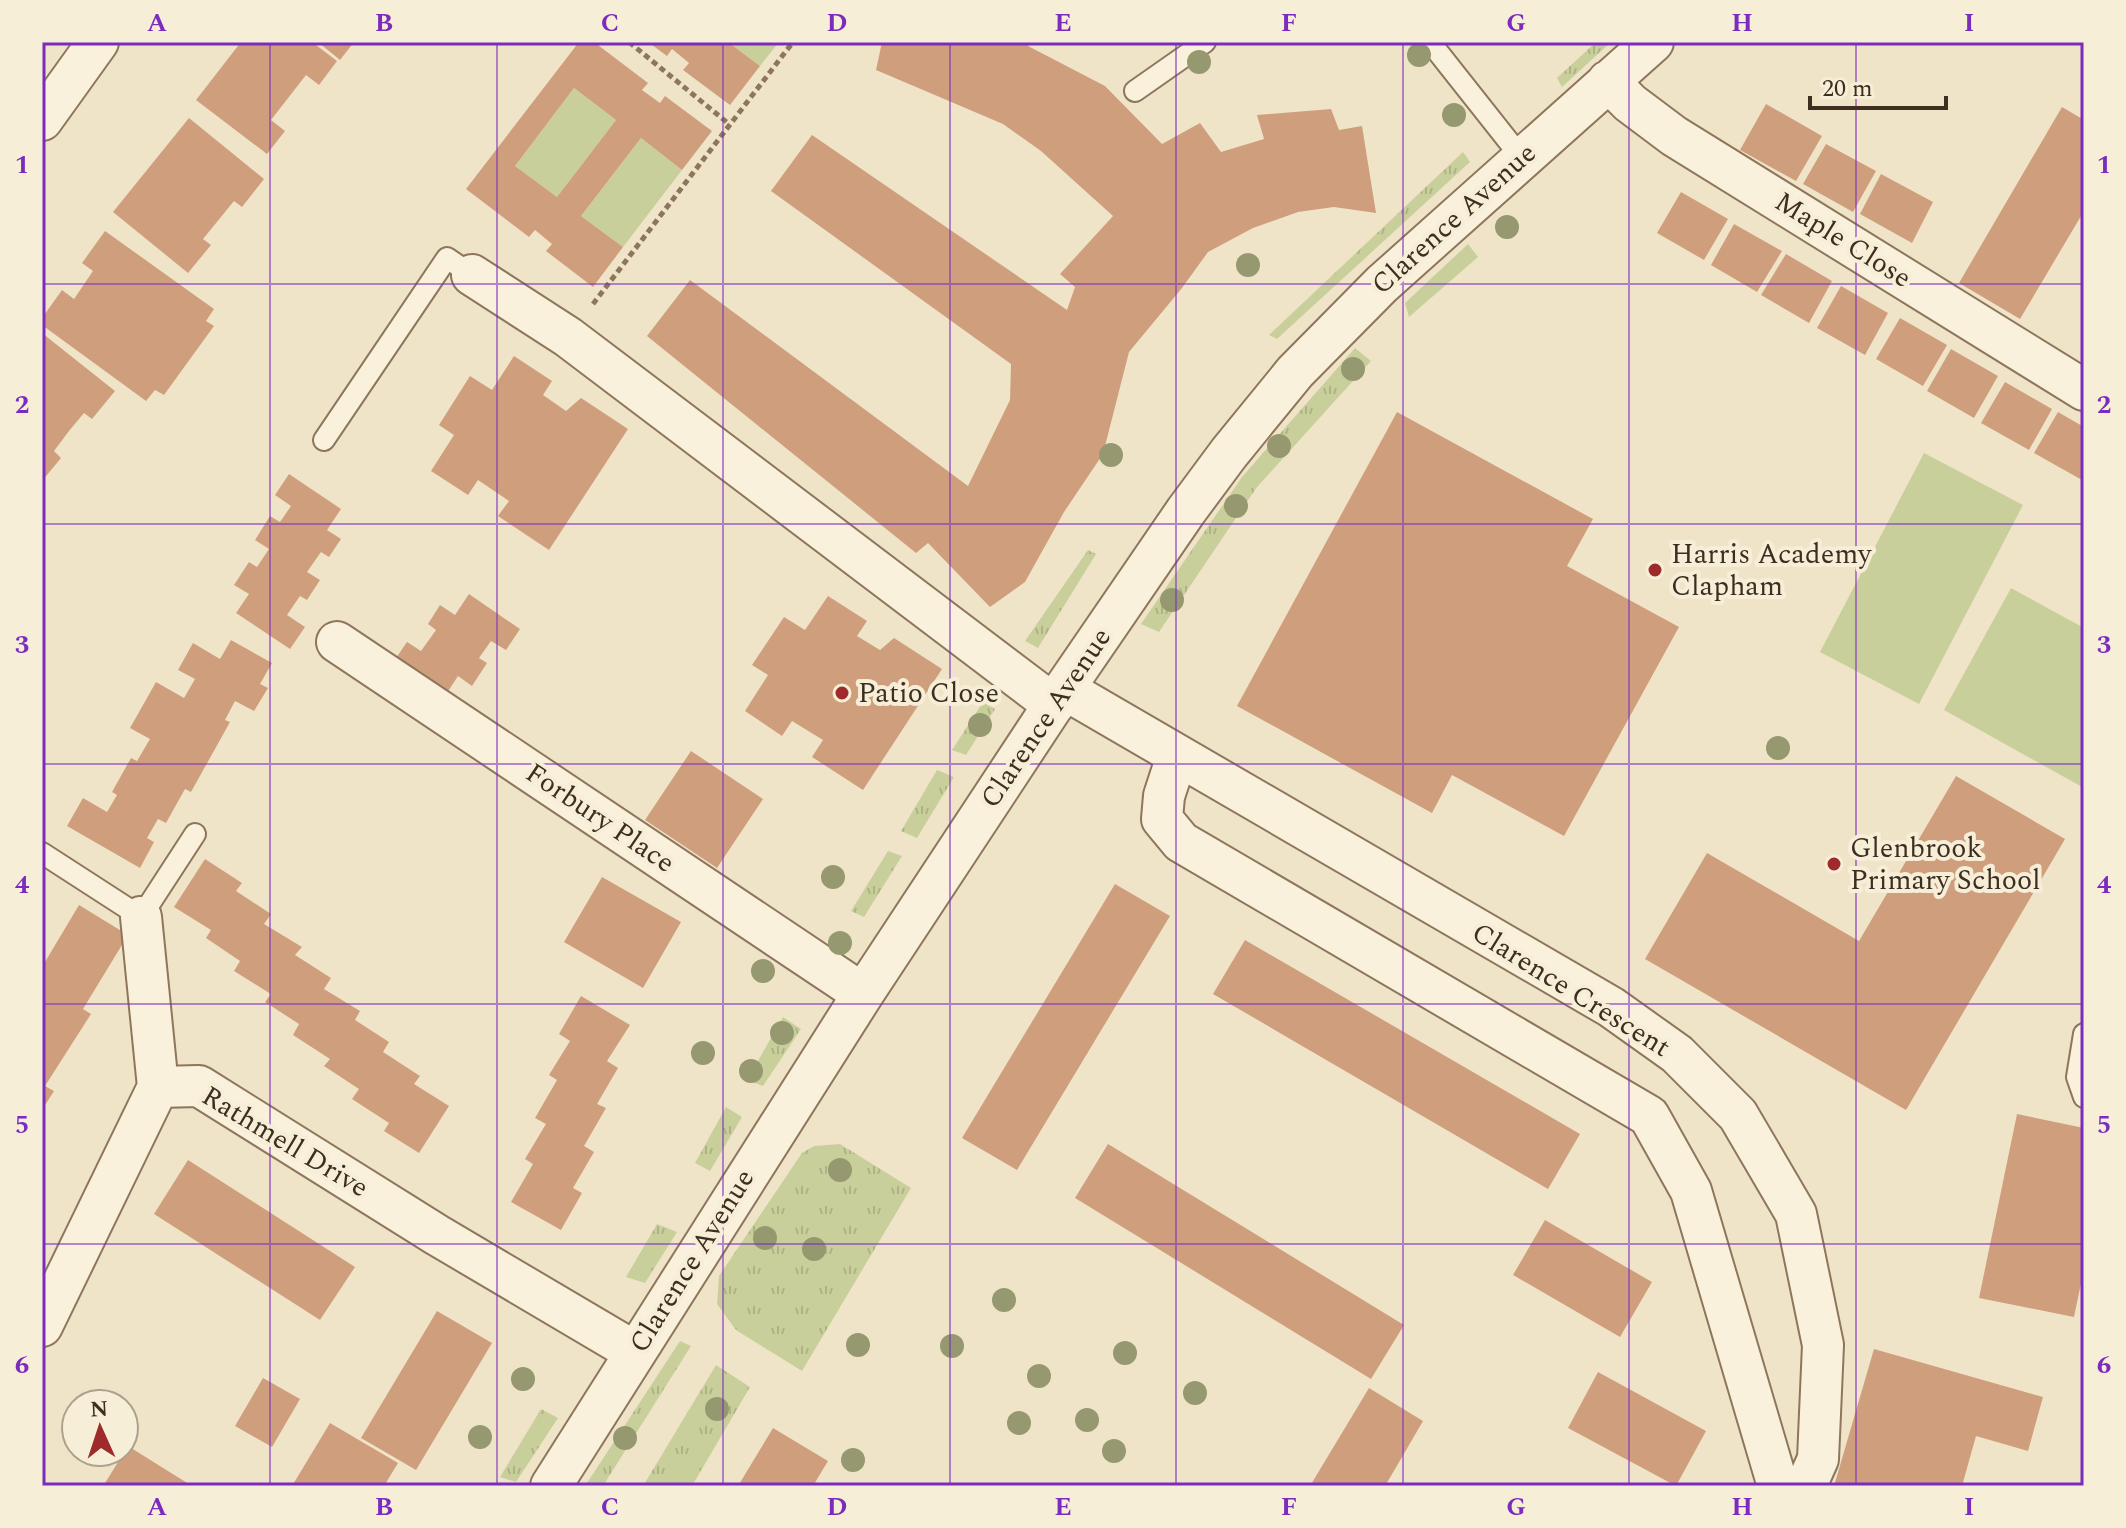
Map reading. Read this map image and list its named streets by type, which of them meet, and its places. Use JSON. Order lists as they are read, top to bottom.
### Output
{
  "streets": {
    "street": [
      "Clarence Avenue",
      "Maple Close",
      "Forbury Place",
      "Clarence Crescent",
      "Rathmell Drive"
    ]
  },
  "crossings": [
    ["Clarence Avenue", "Maple Close"],
    ["Clarence Avenue", "Forbury Place"],
    ["Clarence Avenue", "Clarence Crescent"],
    ["Clarence Avenue", "Rathmell Drive"]
  ],
  "places": ["Harris Academy Clapham", "Patio Close", "Glenbrook Primary School"],
  "scale_bar": "20 m",
  "north": "top",
  "grid": {
    "columns": [
      "A",
      "B",
      "C",
      "D",
      "E",
      "F",
      "G",
      "H",
      "I"
    ],
    "rows": [
      "1",
      "2",
      "3",
      "4",
      "5",
      "6"
    ]
  }
}
